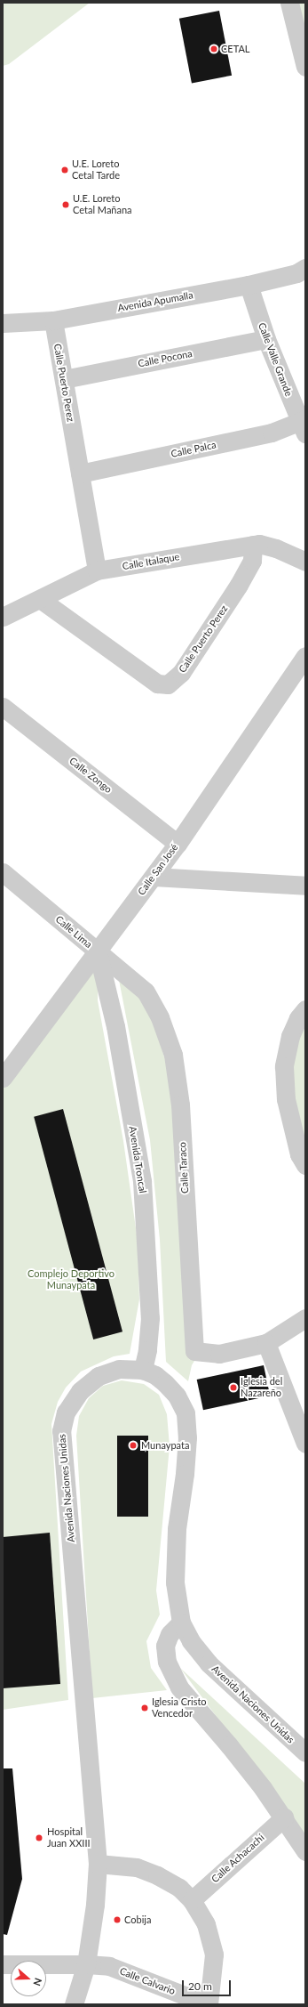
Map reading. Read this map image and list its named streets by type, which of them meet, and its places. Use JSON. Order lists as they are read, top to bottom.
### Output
{
  "streets": {
    "street": [
      "Avenida Apumalla",
      "Calle Pocona",
      "Calle Valle Grande",
      "Calle Puerto Perez",
      "Calle Palca",
      "Calle Italaque",
      "Calle Zongo",
      "Calle San José",
      "Calle Lima",
      "Avenida Troncal",
      "Calle Taraco",
      "Avenida Naciones Unidas",
      "Calle Achacachi",
      "Calle Calvario"
    ]
  },
  "crossings": [
    ["Avenida Apumalla", "Calle Valle Grande"],
    ["Avenida Apumalla", "Calle Puerto Perez"],
    ["Calle Pocona", "Calle Valle Grande"],
    ["Calle Pocona", "Calle Puerto Perez"],
    ["Calle Valle Grande", "Calle Palca"],
    ["Calle Puerto Perez", "Calle Palca"],
    ["Calle Puerto Perez", "Calle Italaque"],
    ["Calle Zongo", "Calle San José"],
    ["Calle San José", "Calle Lima"],
    ["Calle San José", "Avenida Troncal"],
    ["Calle Lima", "Avenida Troncal"],
    ["Calle Lima", "Calle Taraco"],
    ["Avenida Troncal", "Avenida Naciones Unidas"],
    ["Avenida Naciones Unidas", "Calle Calvario"]
  ],
  "parks": ["Complejo Deportivo Munaypata"],
  "places": [
    "CETAL",
    "U.E. Loreto Cetal Tarde",
    "U.E. Loreto Cetal Mañana",
    "Iglesia del Nazareño",
    "Munaypata",
    "Iglesia Cristo Vencedor",
    "Hospital Juan XXIII",
    "Cobija"
  ],
  "scale_bar": "20 m",
  "north": "right"
}
